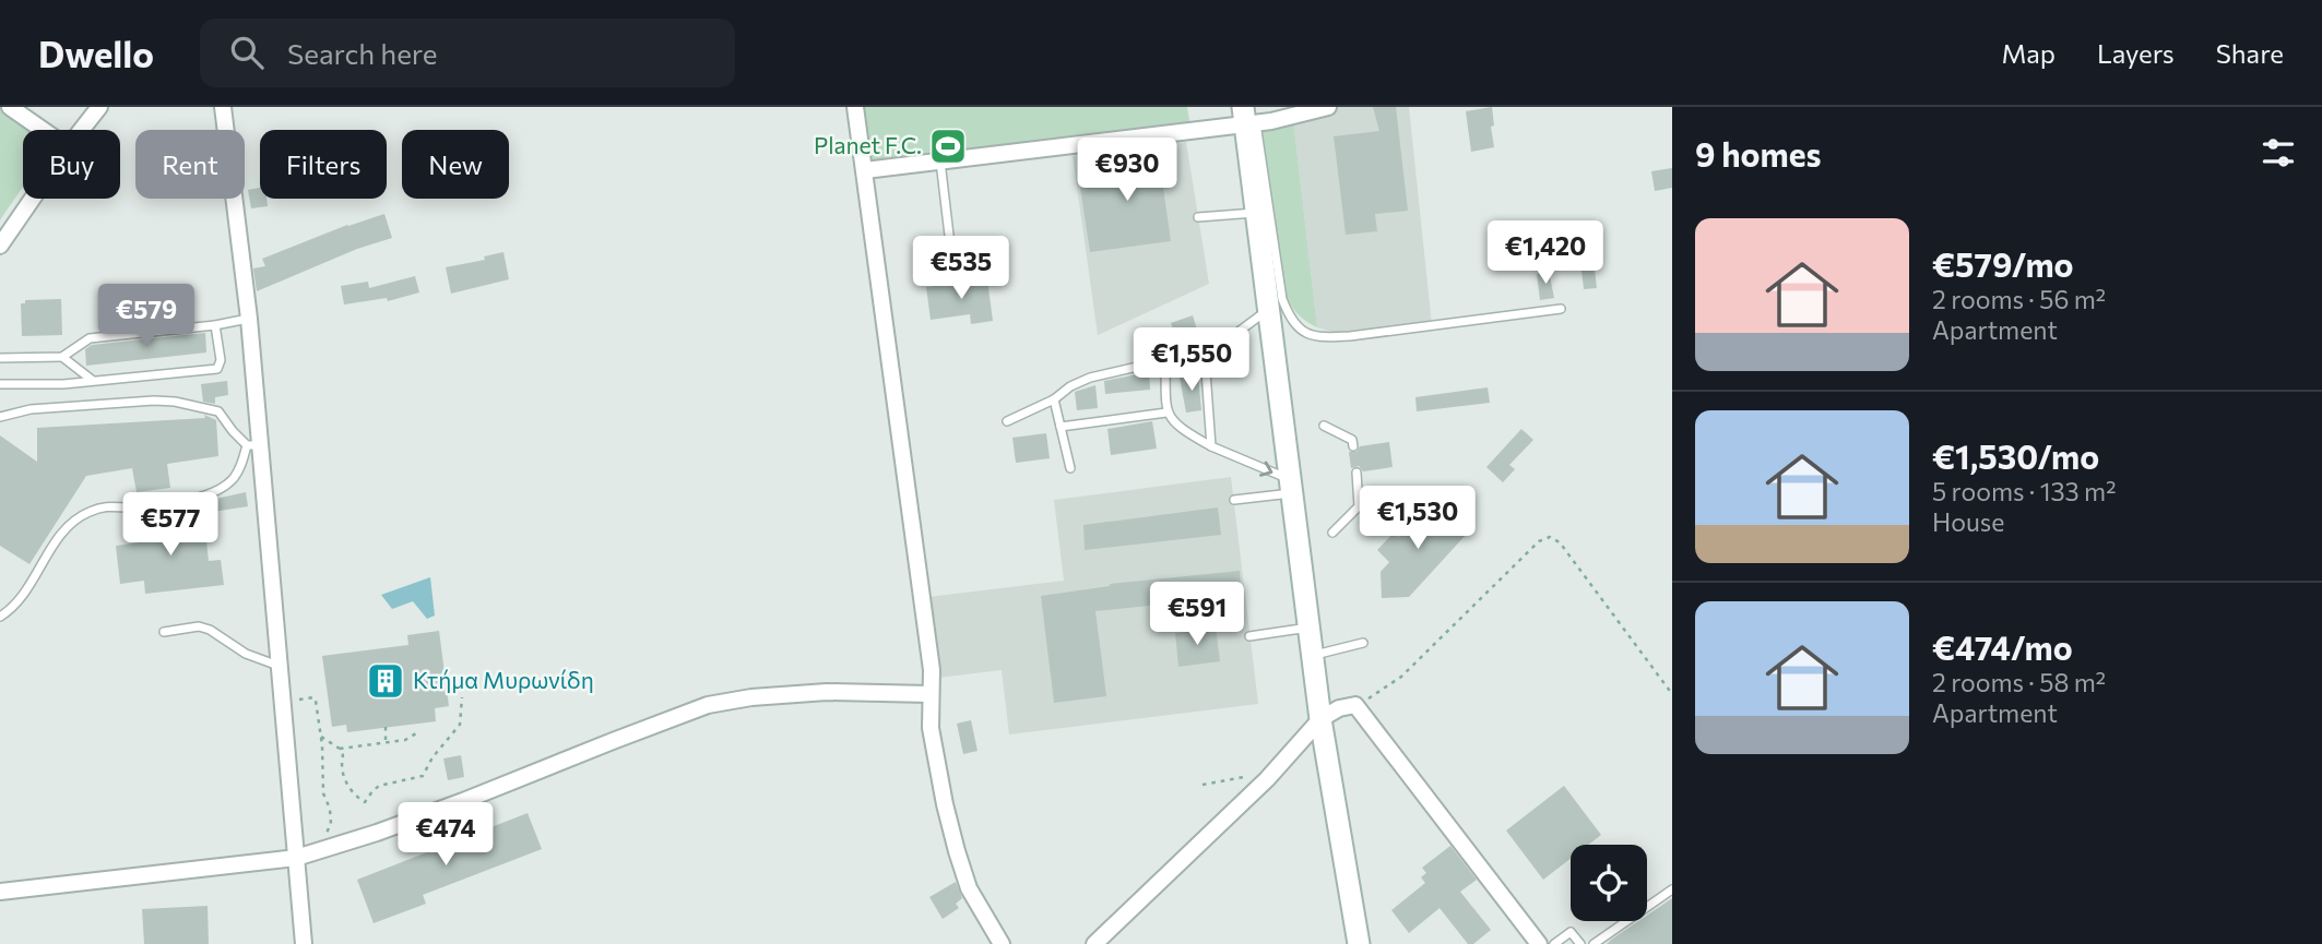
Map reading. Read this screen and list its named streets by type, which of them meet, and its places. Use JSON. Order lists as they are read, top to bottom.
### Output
{
  "places": {
    "sports": ["Planet F.C."],
    "building": ["Κτήμα Μυρωνίδη"]
  },
  "page": {
    "header": "Dwello",
    "search": "Search here",
    "nav": ["Map", "Layers", "Share"],
    "heading": "9 homes",
    "chip": [
      "Buy",
      "Rent",
      "Filters",
      "New"
    ],
    "price": [
      "€930",
      "€1,420",
      "€535",
      "€579",
      "€1,550",
      "€1,530",
      "€577",
      "€591",
      "€474"
    ],
    "list": [
      {
        "name": "€579/mo",
        "note": "2 rooms · 56 m² · Apartment"
      },
      {
        "name": "€1,530/mo",
        "note": "5 rooms · 133 m² · House"
      },
      {
        "name": "€474/mo",
        "note": "2 rooms · 58 m² · Apartment"
      }
    ]
  }
}
